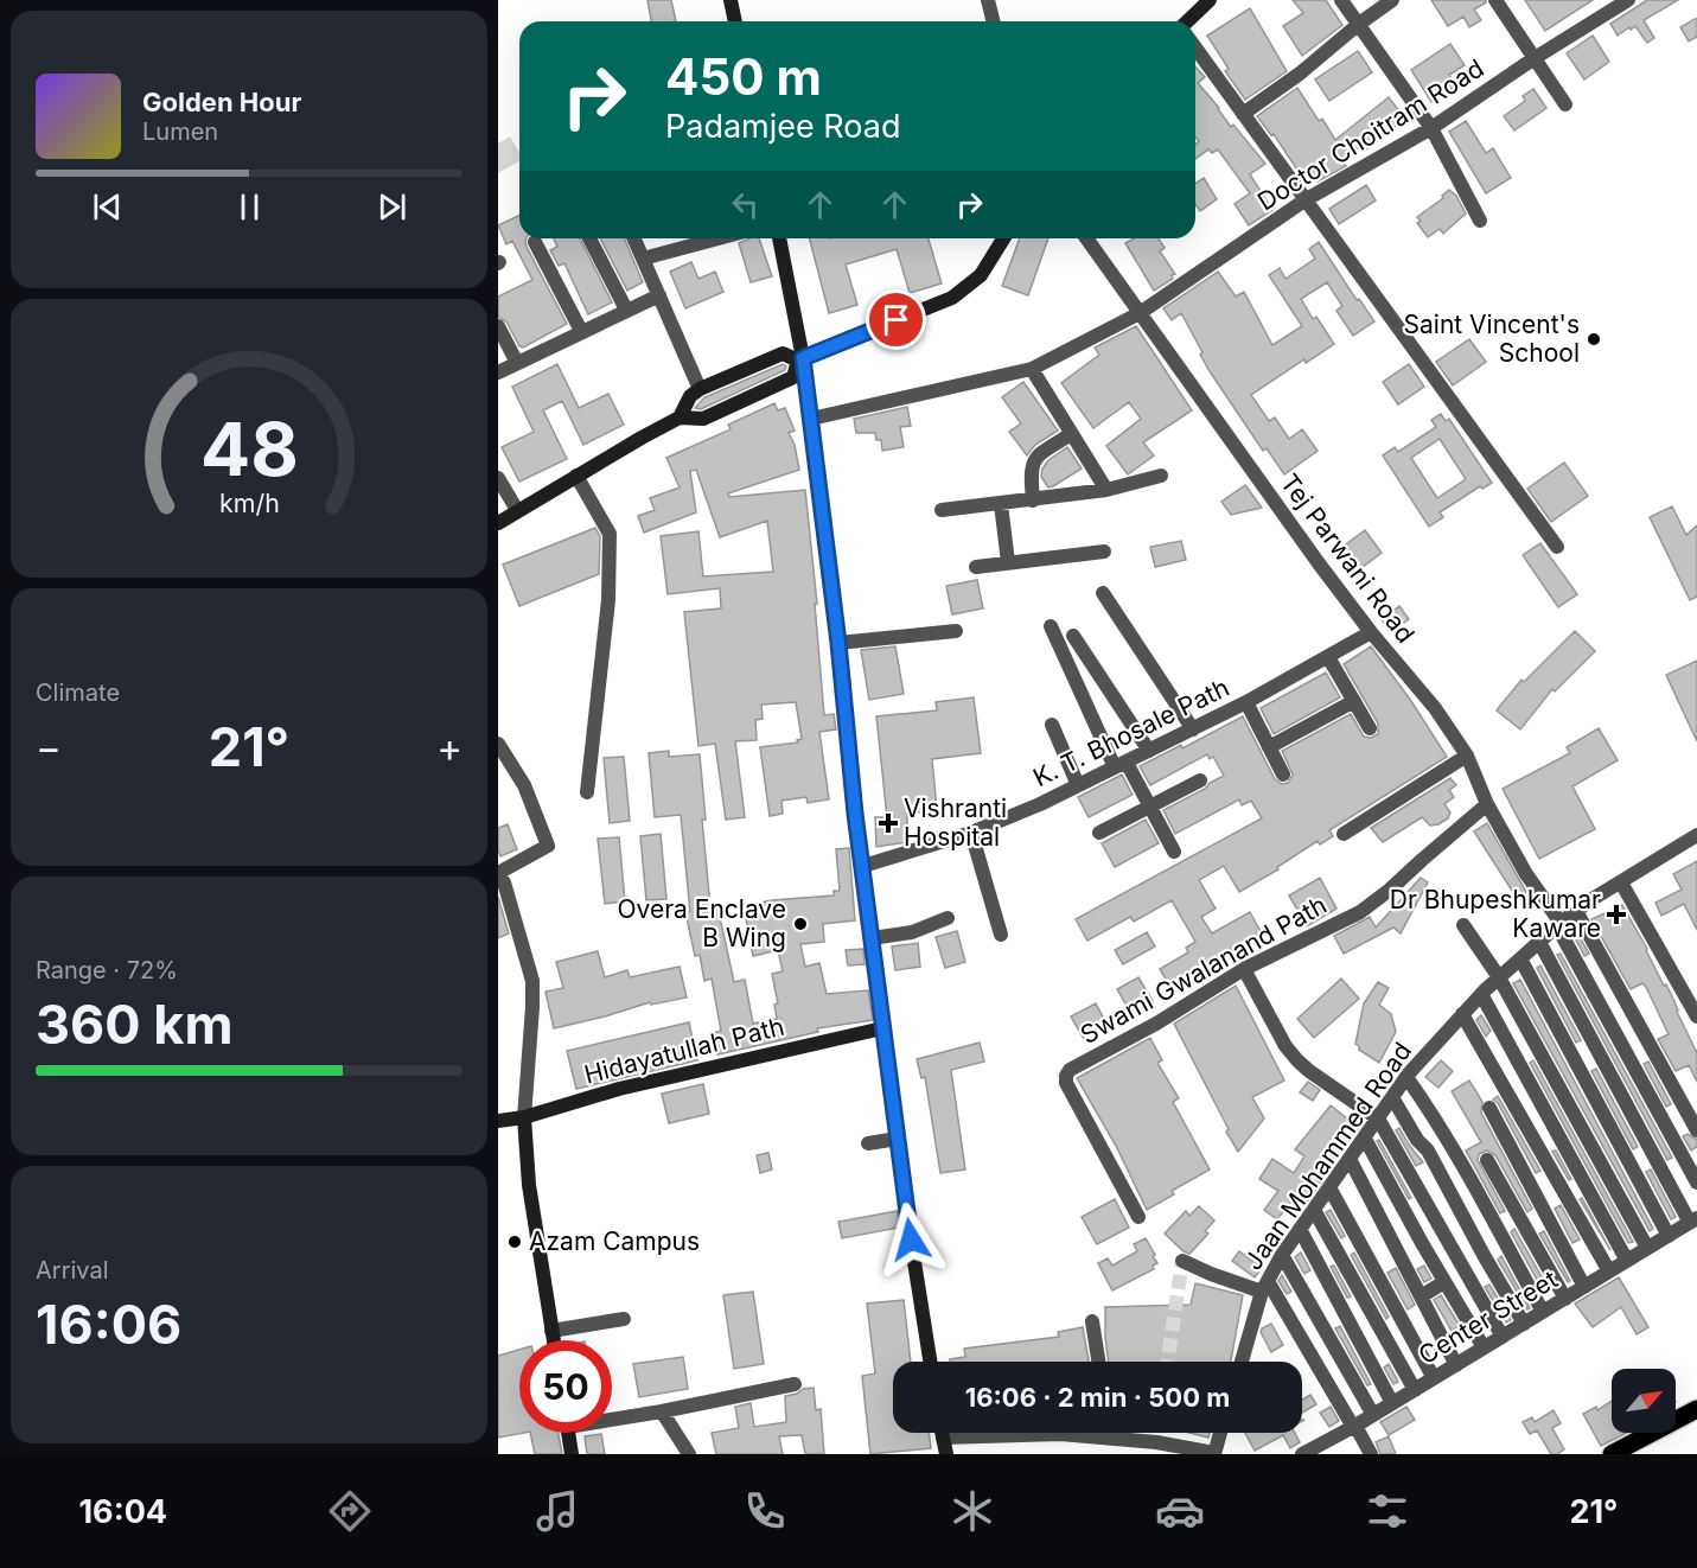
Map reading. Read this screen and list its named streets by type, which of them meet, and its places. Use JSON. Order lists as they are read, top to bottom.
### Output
{
  "streets": {
    "street": [
      "Doctor Choitram Road",
      "Tej Parwani Road",
      "K. T. Bhosale Path",
      "Swami Gwalanand Path",
      "Hidayatullah Path",
      "Jaan Mohammed Road",
      "Center Street"
    ]
  },
  "crossings": [
    ["Doctor Choitram Road", "Tej Parwani Road"],
    ["Tej Parwani Road", "K. T. Bhosale Path"],
    ["Tej Parwani Road", "Swami Gwalanand Path"],
    ["Tej Parwani Road", "Jaan Mohammed Road"]
  ],
  "places": {
    "other": ["Saint Vincent's School", "Overa Enclave B Wing", "Azam Campus"],
    "health": ["Vishranti Hospital", "Dr Bhupeshkumar Kaware"]
  },
  "north": "top right",
  "page": {
    "turn": ["450 m", "Padamjee Road"],
    "song": ["Golden Hour", "Lumen"],
    "tile": [
      "Climate",
      ["Range · 72%", "360 km"],
      ["Arrival", "16:06"]
    ],
    "heat": ["−", "21°", "+"],
    "limit": "50",
    "trip": "16:06 · 2 min · 500 m",
    "tabs": ["16:04", "21°"],
    "gauge": ["48", "km/h"]
  }
}
